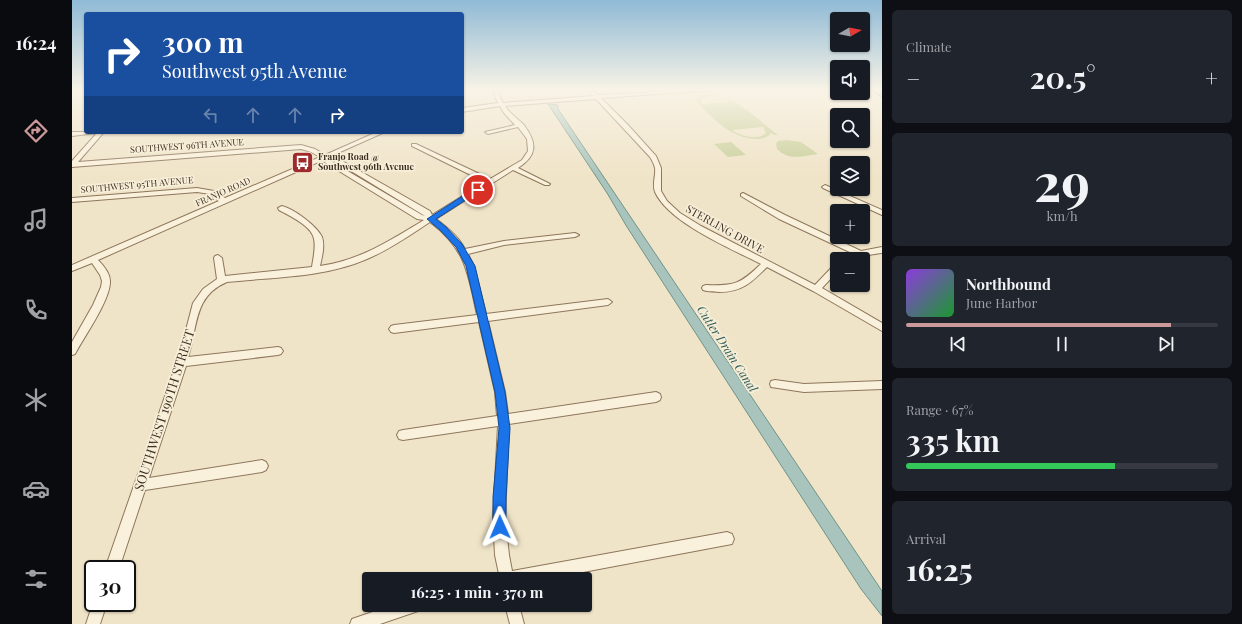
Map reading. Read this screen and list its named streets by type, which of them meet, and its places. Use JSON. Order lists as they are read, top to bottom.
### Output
{
  "streets": {
    "street": [
      "SOUTHWEST 96TH AVENUE",
      "SOUTHWEST 95TH AVENUE",
      "FRANJO ROAD",
      "STERLING DRIVE",
      "SOUTHWEST 190TH STREET"
    ]
  },
  "crossings": [
    ["SOUTHWEST 96TH AVENUE", "FRANJO ROAD"],
    ["SOUTHWEST 95TH AVENUE", "FRANJO ROAD"]
  ],
  "water": ["Cutler Drain Canal"],
  "places": {
    "bus stop": ["Franjo Road @ Southwest 96th Avenue"]
  },
  "north": "right",
  "page": {
    "tabs": "16:24",
    "tile": [
      "Climate",
      ["29", "km/h"],
      ["Range · 67%", "335 km"],
      ["Arrival", "16:25"]
    ],
    "map_buttons": ["+", "−"],
    "turn": ["300 m", "Southwest 95th Avenue"],
    "heat": ["−", "20.5°", "+"],
    "song": ["Northbound", "June Harbor"],
    "limit": "30",
    "trip": "16:25 · 1 min · 370 m"
  }
}
